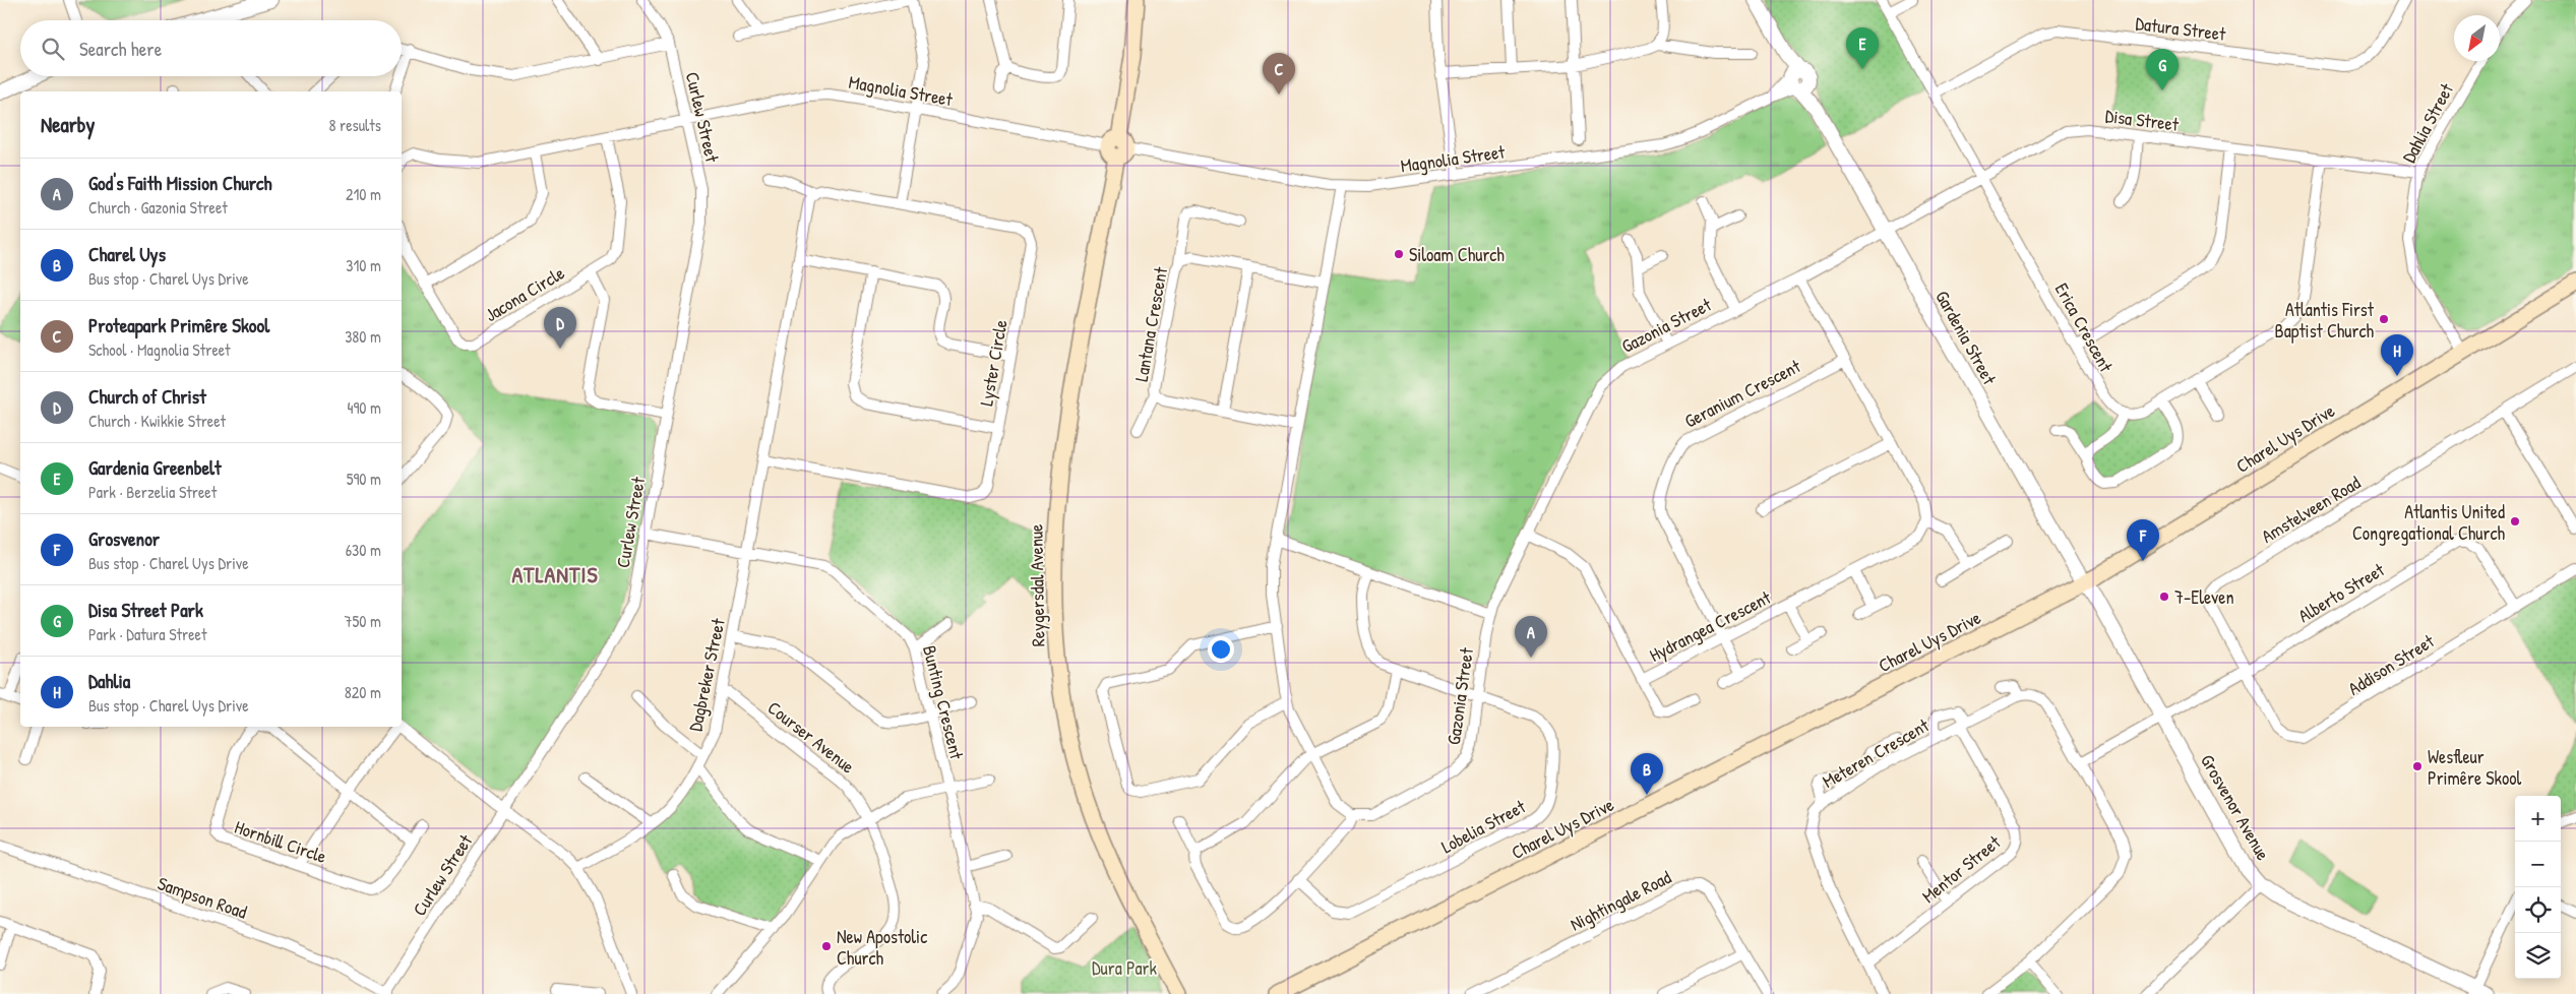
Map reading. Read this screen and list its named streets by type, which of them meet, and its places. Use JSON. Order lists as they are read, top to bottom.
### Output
{
  "streets": {
    "main road": ["Charel Uys Drive", "Reygersdal Avenue"],
    "street": [
      "Datura Street",
      "Magnolia Street",
      "Curlew Street",
      "Disa Street",
      "Dahlia Street",
      "Jacona Circle",
      "Lantana Crescent",
      "Gazonia Street",
      "Erica Crescent",
      "Gardenia Street",
      "Lyster Circle",
      "Geranium Crescent",
      "Amstelveen Road",
      "Alberto Street",
      "Hydrangea Crescent",
      "Addison Street",
      "Dagbreker Street",
      "Bunting Crescent",
      "Courser Avenue",
      "Meteren Crescent",
      "Grosvenor Avenue",
      "Lobelia Street",
      "Hornbill Circle",
      "Mentor Street",
      "Sampson Road",
      "Nightingale Road"
    ]
  },
  "crossings": [
    ["Datura Street", "Erica Crescent"],
    ["Magnolia Street", "Curlew Street"],
    ["Magnolia Street", "Gardenia Street"],
    ["Magnolia Street", "Reygersdal Avenue"],
    ["Curlew Street", "Bunting Crescent"],
    ["Curlew Street", "Sampson Road"],
    ["Disa Street", "Dahlia Street"],
    ["Disa Street", "Gazonia Street"],
    ["Disa Street", "Erica Crescent"],
    ["Disa Street", "Gardenia Street"],
    ["Dahlia Street", "Charel Uys Drive"],
    ["Gazonia Street", "Gardenia Street"],
    ["Gazonia Street", "Hydrangea Crescent"],
    ["Gazonia Street", "Lobelia Street"],
    ["Gardenia Street", "Charel Uys Drive"],
    ["Gardenia Street", "Grosvenor Avenue"],
    ["Geranium Crescent", "Hydrangea Crescent"],
    ["Charel Uys Drive", "Grosvenor Avenue"],
    ["Amstelveen Road", "Alberto Street"],
    ["Amstelveen Road", "Addison Street"],
    ["Alberto Street", "Addison Street"],
    ["Alberto Street", "Grosvenor Avenue"],
    ["Dagbreker Street", "Bunting Crescent"],
    ["Dagbreker Street", "Courser Avenue"],
    ["Meteren Crescent", "Mentor Street"]
  ],
  "districts": ["ATLANTIS"],
  "parks": ["Dura Park"],
  "places": [
    "Siloam Church",
    "Atlantis First Baptist Church",
    "Atlantis United Congregational Church",
    "7-Eleven",
    "Wesfleur Primêre Skool",
    "New Apostolic Church"
  ],
  "north": "bottom left",
  "page": {
    "search": "Search here",
    "pins": [
      "E",
      "G",
      "C",
      "D",
      "H",
      "F",
      "A",
      "B"
    ],
    "heading": ["Nearby", "8 results"],
    "list": [
      {
        "mark": "A",
        "name": "God's Faith Mission Church",
        "note": "Church · Gazonia Street",
        "value": "210 m"
      },
      {
        "mark": "B",
        "name": "Charel Uys",
        "note": "Bus stop · Charel Uys Drive",
        "value": "310 m"
      },
      {
        "mark": "C",
        "name": "Proteapark Primêre Skool",
        "note": "School · Magnolia Street",
        "value": "380 m"
      },
      {
        "mark": "D",
        "name": "Church of Christ",
        "note": "Church · Kwikkie Street",
        "value": "490 m"
      },
      {
        "mark": "E",
        "name": "Gardenia Greenbelt",
        "note": "Park · Berzelia Street",
        "value": "590 m"
      },
      {
        "mark": "F",
        "name": "Grosvenor",
        "note": "Bus stop · Charel Uys Drive",
        "value": "630 m"
      },
      {
        "mark": "G",
        "name": "Disa Street Park",
        "note": "Park · Datura Street",
        "value": "750 m"
      },
      {
        "mark": "H",
        "name": "Dahlia",
        "note": "Bus stop · Charel Uys Drive",
        "value": "820 m"
      }
    ],
    "map_buttons": ["+", "−"]
  }
}
